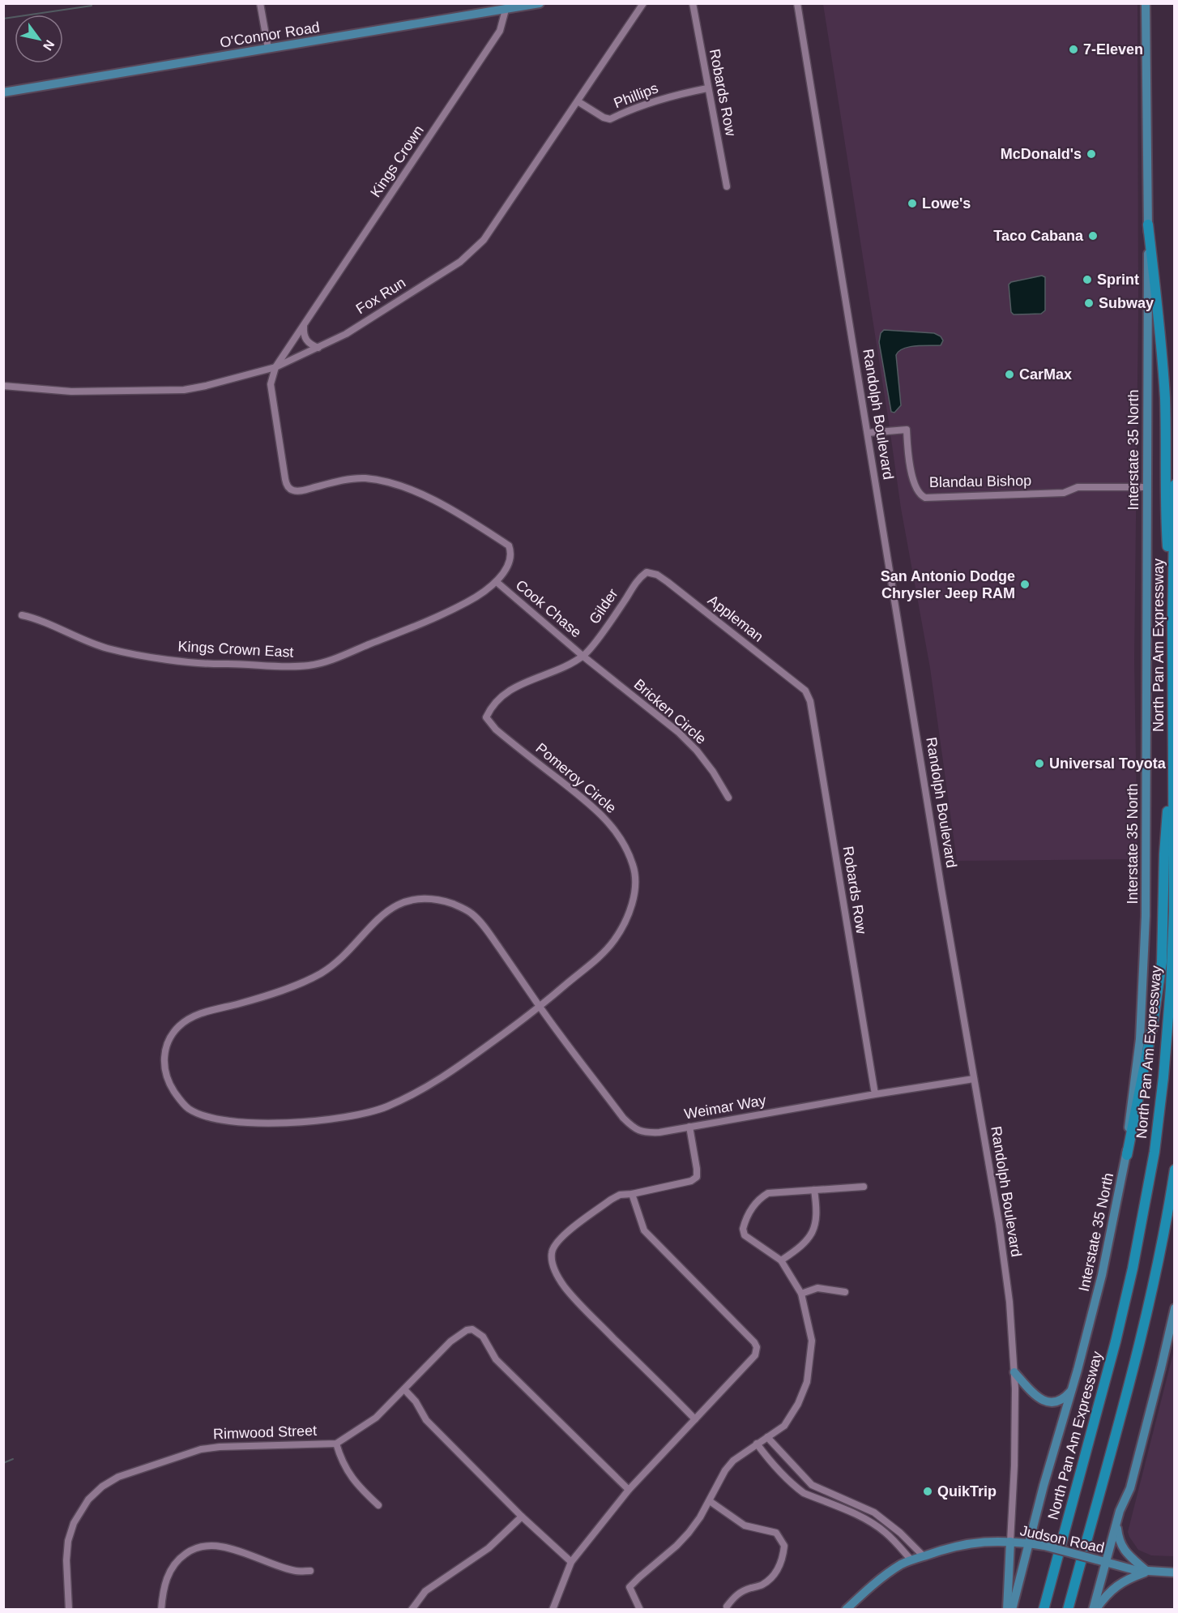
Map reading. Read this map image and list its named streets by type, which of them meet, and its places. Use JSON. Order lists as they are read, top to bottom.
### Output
{
  "streets": {
    "highway": ["North Pan Am Expressway"],
    "main road": [
      "O'Connor Road",
      "Randolph Boulevard",
      "Interstate 35 North",
      "Judson Road"
    ],
    "street": [
      "Robards Row",
      "Phillips",
      "Kings Crown",
      "Fox Run",
      "Blandau Bishop",
      "Gilder",
      "Cook Chase",
      "Appleman",
      "Kings Crown East",
      "Bricken Circle",
      "Pomeroy Circle",
      "Weimar Way",
      "Rimwood Street"
    ]
  },
  "crossings": [
    ["O'Connor Road", "Kings Crown"],
    ["Robards Row", "Phillips"],
    ["Robards Row", "Appleman"],
    ["Robards Row", "Weimar Way"],
    ["Phillips", "Fox Run"],
    ["Kings Crown", "Fox Run"],
    ["Kings Crown", "Cook Chase"],
    ["Kings Crown", "Kings Crown East"],
    ["Randolph Boulevard", "Blandau Bishop"],
    ["Randolph Boulevard", "Weimar Way"],
    ["Randolph Boulevard", "Judson Road"],
    ["Interstate 35 North", "Blandau Bishop"],
    ["Interstate 35 North", "Judson Road"],
    ["Gilder", "Cook Chase"],
    ["Gilder", "Appleman"],
    ["Gilder", "Bricken Circle"],
    ["Gilder", "Pomeroy Circle"],
    ["Cook Chase", "Kings Crown East"],
    ["Cook Chase", "Bricken Circle"],
    ["Cook Chase", "Pomeroy Circle"],
    ["Bricken Circle", "Pomeroy Circle"],
    ["Pomeroy Circle", "Weimar Way"]
  ],
  "places": [
    "7-Eleven",
    "McDonald's",
    "Lowe's",
    "Taco Cabana",
    "Sprint",
    "Subway",
    "CarMax",
    "San Antonio Dodge Chrysler Jeep RAM",
    "Universal Toyota",
    "QuikTrip"
  ],
  "north": "bottom right"
}
